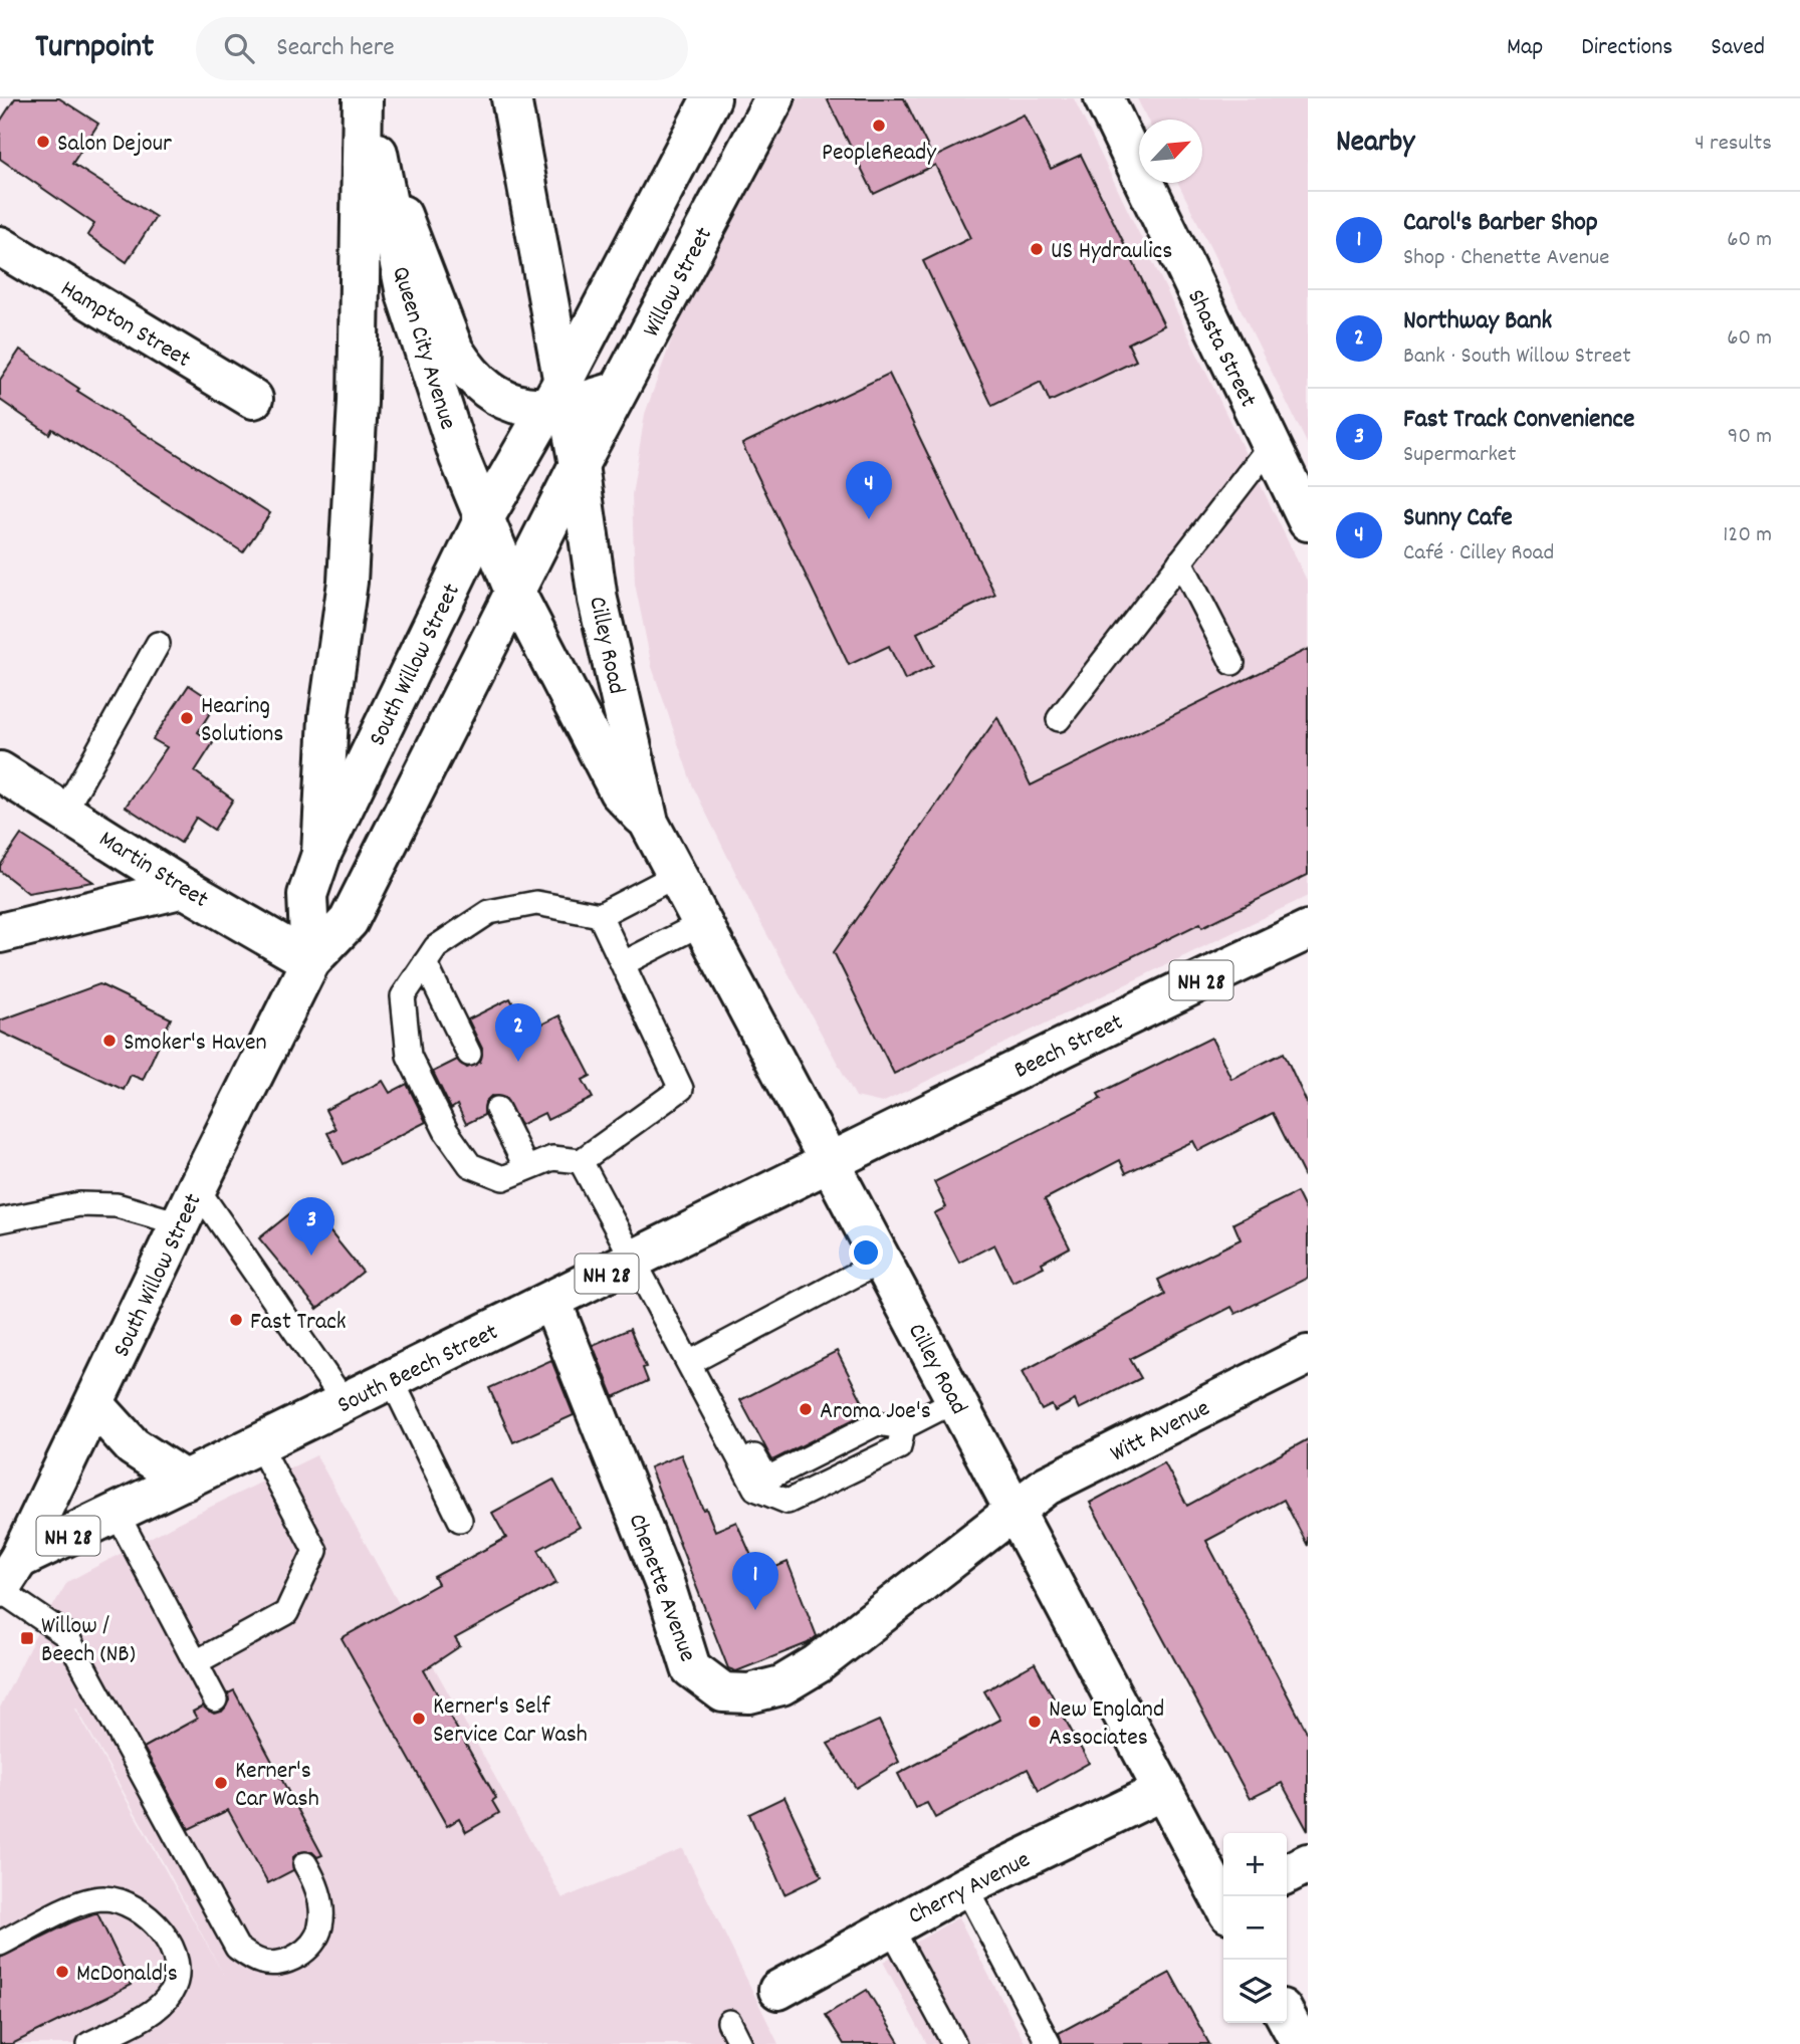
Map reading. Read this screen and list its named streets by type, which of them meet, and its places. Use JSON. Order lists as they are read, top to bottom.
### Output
{
  "streets": {
    "street": [
      "Willow Street",
      "Hampton Street",
      "Queen City Avenue",
      "Shasta Street",
      "Cilley Road",
      "South Willow Street",
      "Martin Street",
      "NH 28",
      "Beech Street",
      "South Beech Street",
      "Witt Avenue",
      "Chenette Avenue",
      "Cherry Avenue"
    ]
  },
  "crossings": [
    ["Willow Street", "Cilley Road"],
    ["Willow Street", "South Willow Street"],
    ["Queen City Avenue", "Cilley Road"],
    ["Queen City Avenue", "South Willow Street"],
    ["Cilley Road", "South Willow Street"],
    ["Cilley Road", "Beech Street"],
    ["Cilley Road", "South Beech Street"],
    ["Cilley Road", "Witt Avenue"],
    ["Cilley Road", "Chenette Avenue"],
    ["Cilley Road", "Cherry Avenue"],
    ["South Willow Street", "Martin Street"],
    ["South Willow Street", "South Beech Street"],
    ["Beech Street", "South Beech Street"],
    ["South Beech Street", "Chenette Avenue"],
    ["Witt Avenue", "Chenette Avenue"]
  ],
  "places": {
    "other": [
      "PeopleReady",
      "Salon Dejour",
      "US Hydraulics",
      "Hearing Solutions",
      "Smoker's Haven",
      "Fast Track",
      "Aroma Joe's",
      "Kerner's Self Service Car Wash",
      "New England Associates",
      "Kerner's Car Wash",
      "McDonald's"
    ],
    "transit": ["Willow / Beech (NB)"]
  },
  "north": "top right",
  "page": {
    "header": "Turnpoint",
    "search": "Search here",
    "nav": ["Map", "Directions", "Saved"],
    "heading": ["Nearby", "4 results"],
    "list": [
      {
        "mark": "1",
        "name": "Carol's Barber Shop",
        "note": "Shop · Chenette Avenue",
        "value": "60 m"
      },
      {
        "mark": "2",
        "name": "Northway Bank",
        "note": "Bank · South Willow Street",
        "value": "60 m"
      },
      {
        "mark": "3",
        "name": "Fast Track Convenience",
        "note": "Supermarket",
        "value": "90 m"
      },
      {
        "mark": "4",
        "name": "Sunny Cafe",
        "note": "Café · Cilley Road",
        "value": "120 m"
      }
    ],
    "pins": [
      "4",
      "2",
      "3",
      "1"
    ],
    "map_buttons": ["+", "−"]
  }
}
